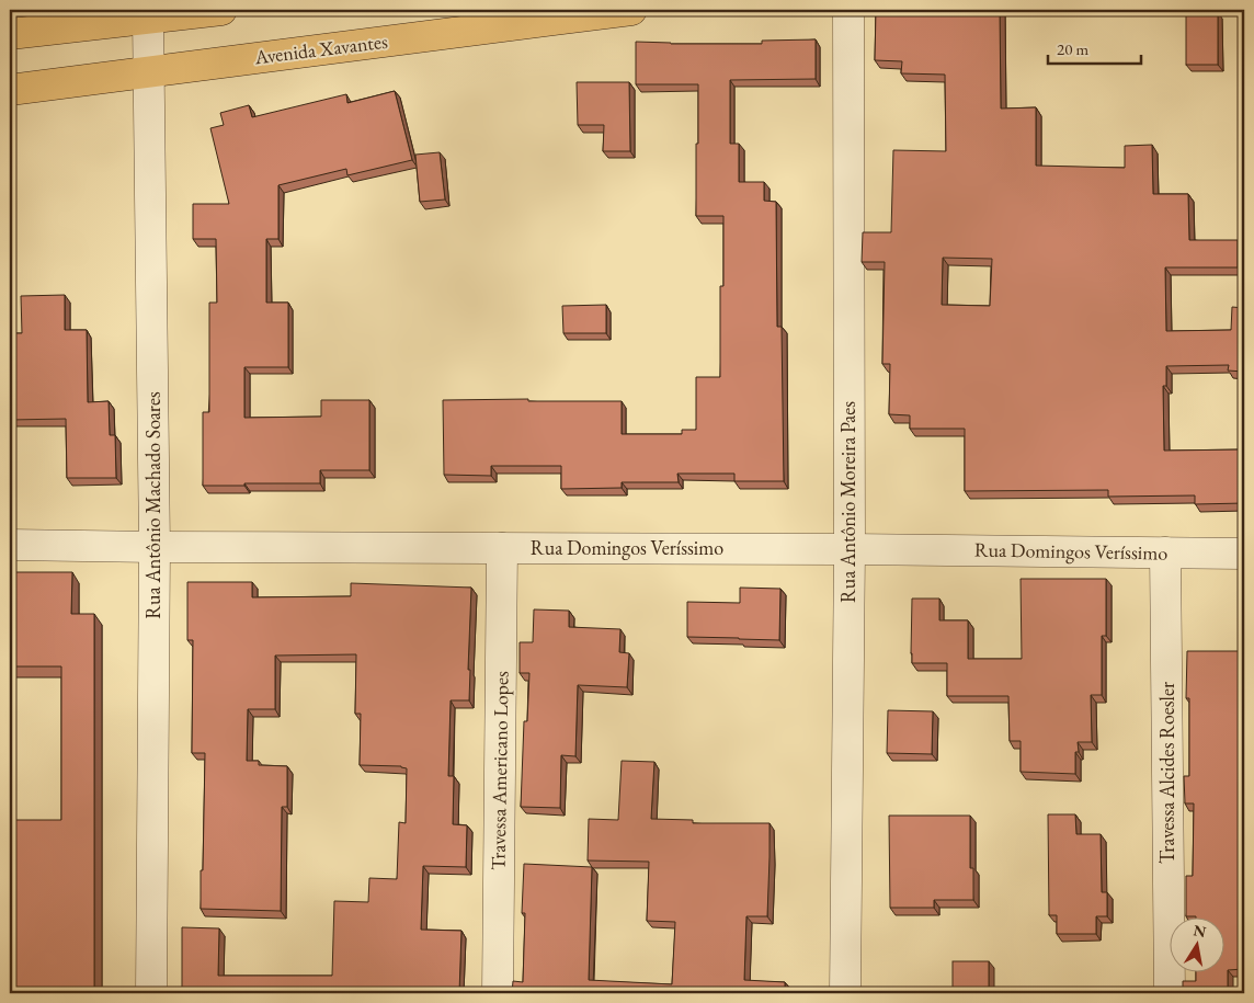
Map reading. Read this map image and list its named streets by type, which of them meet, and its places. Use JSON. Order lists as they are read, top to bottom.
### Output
{
  "streets": {
    "main road": ["Avenida Xavantes"],
    "street": [
      "Rua Antônio Moreira Paes",
      "Rua Antônio Machado Soares",
      "Rua Domingos Veríssimo",
      "Travessa Americano Lopes",
      "Travessa Alcides Roesler"
    ]
  },
  "crossings": [
    ["Avenida Xavantes", "Rua Antônio Machado Soares"],
    ["Rua Antônio Moreira Paes", "Rua Domingos Veríssimo"],
    ["Rua Antônio Machado Soares", "Rua Domingos Veríssimo"],
    ["Rua Domingos Veríssimo", "Travessa Americano Lopes"],
    ["Rua Domingos Veríssimo", "Travessa Alcides Roesler"]
  ],
  "scale_bar": "20 m",
  "north": "top"
}
